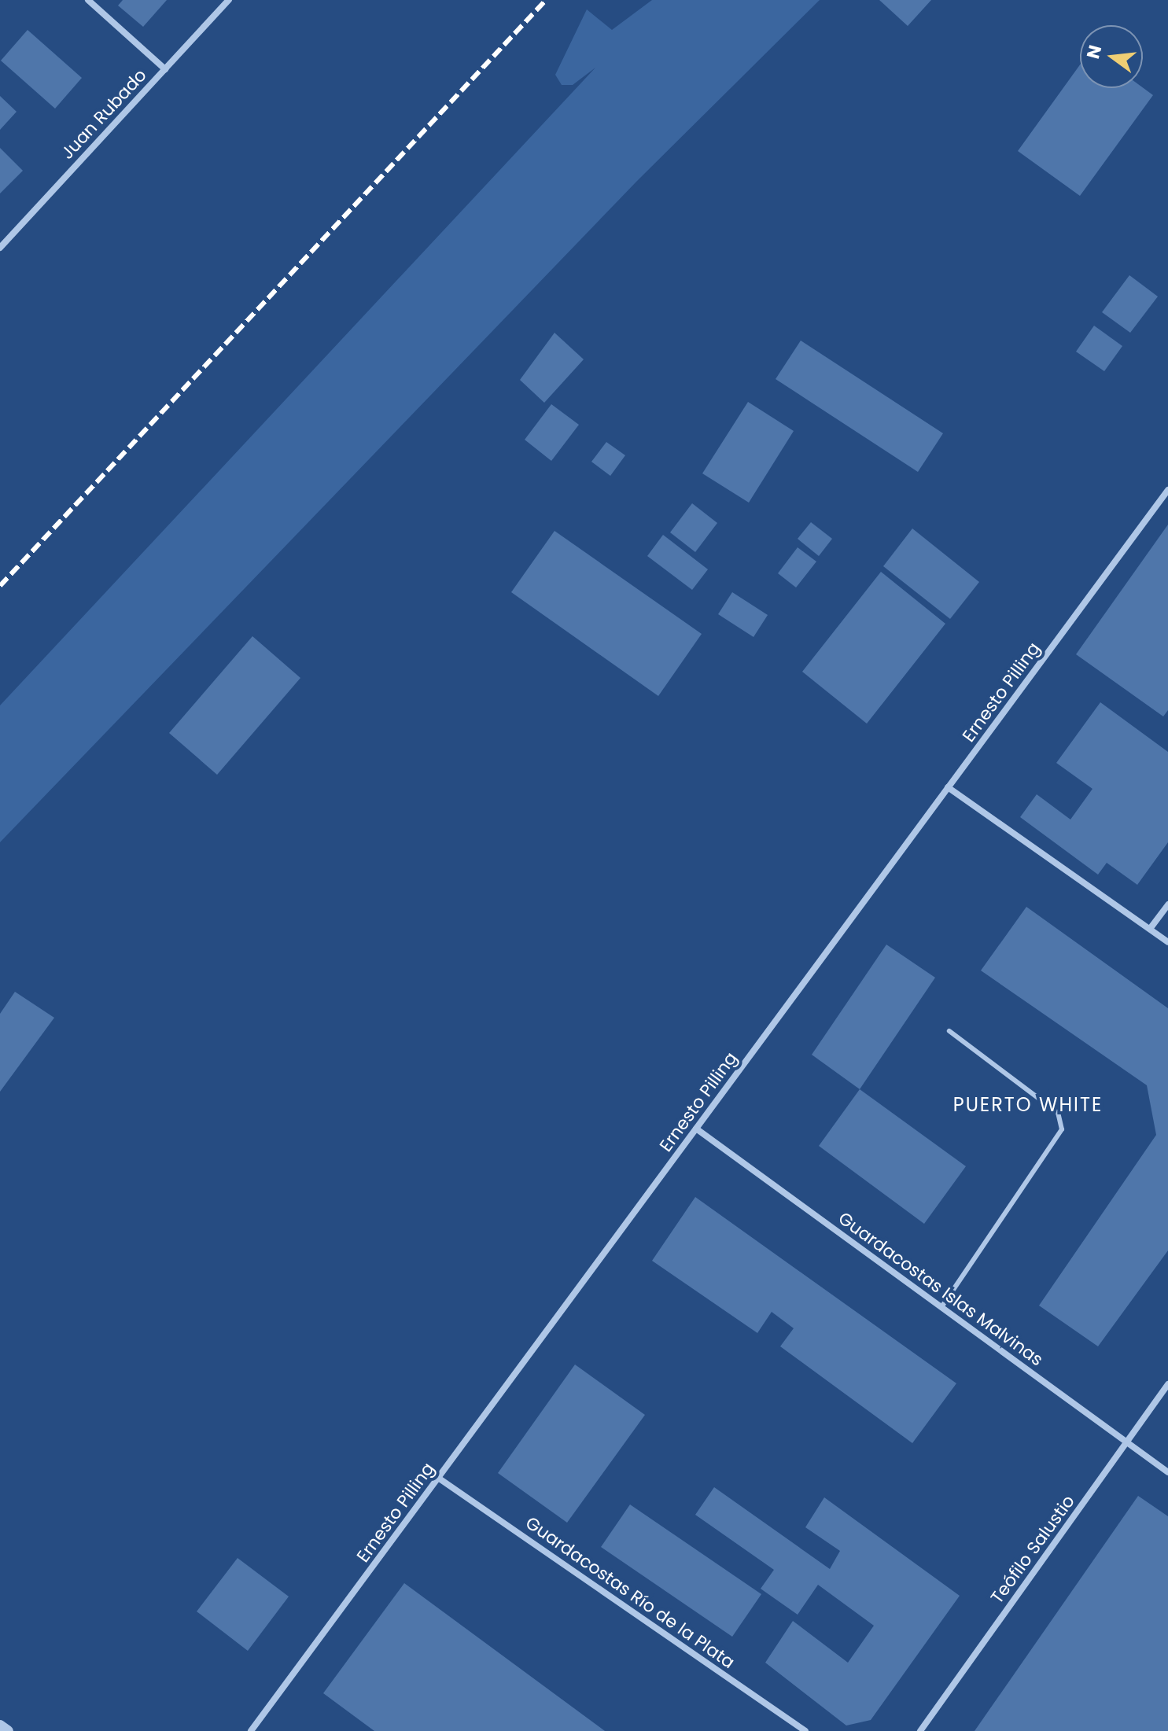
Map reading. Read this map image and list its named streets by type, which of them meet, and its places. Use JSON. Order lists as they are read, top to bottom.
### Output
{
  "streets": {
    "street": [
      "Juan Rubado",
      "Ernesto Pilling",
      "Guardacostas Islas Malvinas",
      "Teófilo Salustio",
      "Guardacostas Río de la Plata"
    ]
  },
  "crossings": [
    ["Ernesto Pilling", "Guardacostas Islas Malvinas"],
    ["Ernesto Pilling", "Guardacostas Río de la Plata"],
    ["Guardacostas Islas Malvinas", "Teófilo Salustio"]
  ],
  "districts": ["PUERTO WHITE"],
  "north": "left"
}
